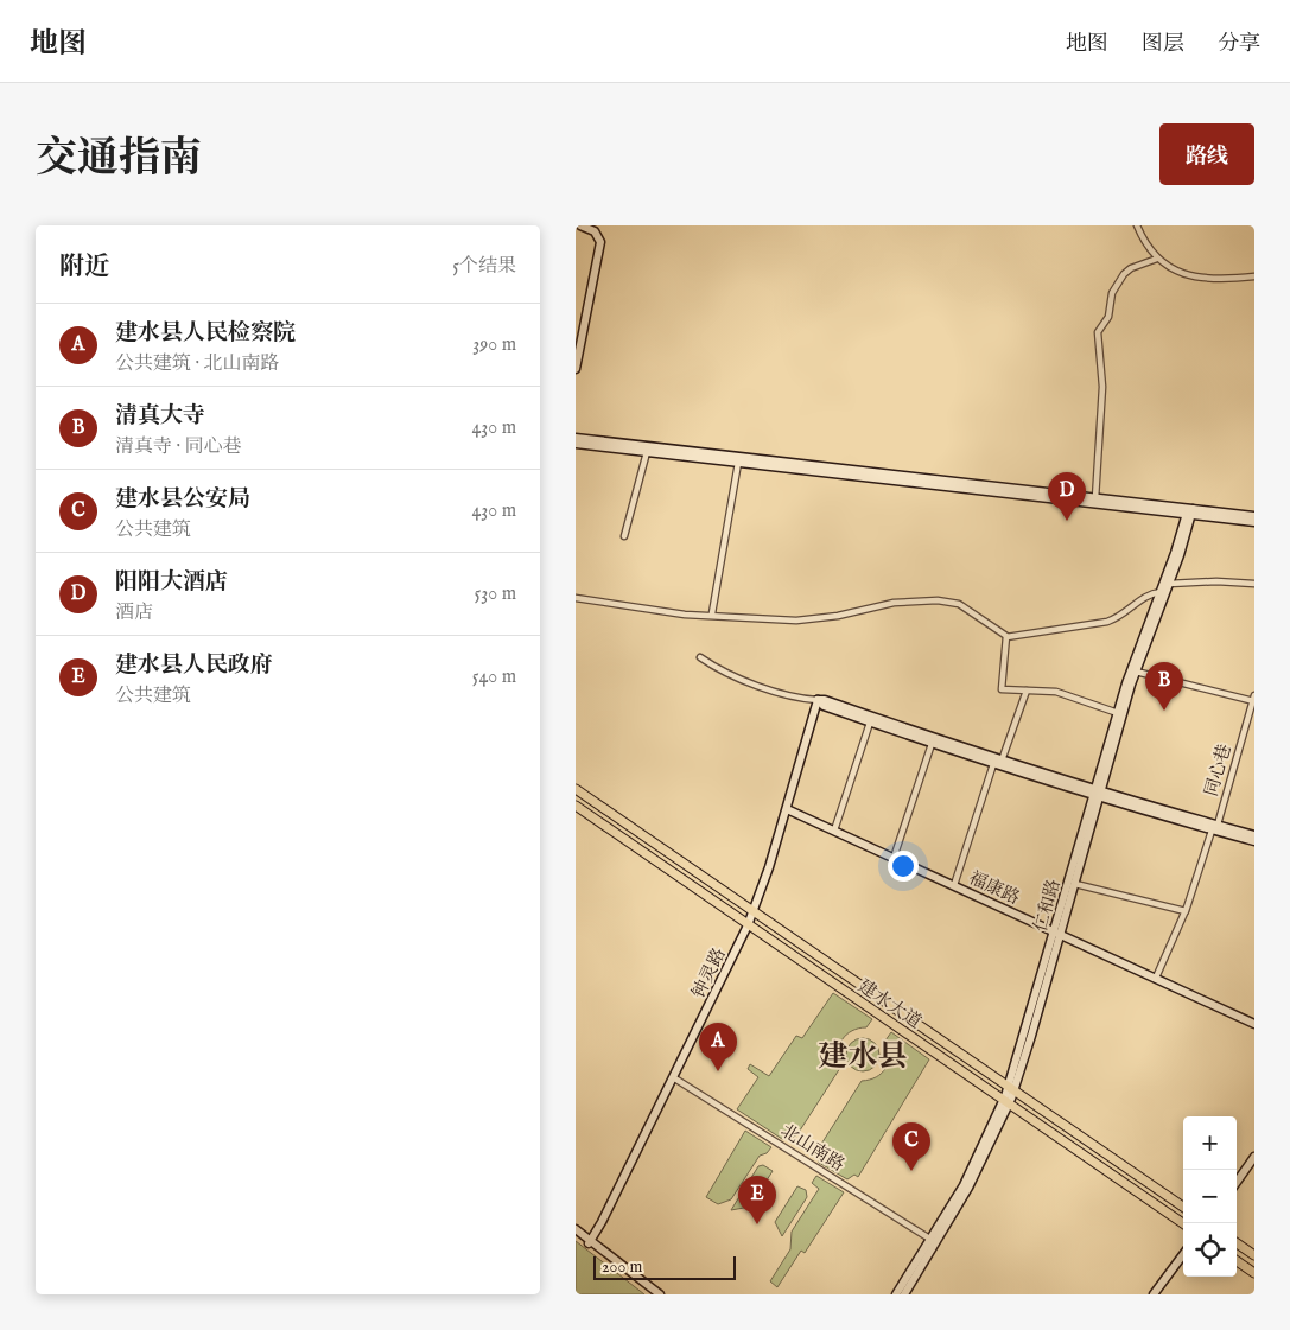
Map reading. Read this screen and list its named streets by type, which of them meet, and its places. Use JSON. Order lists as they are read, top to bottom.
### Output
{
  "streets": {
    "main road": [
      "福康路",
      "仁和路",
      "钟灵路",
      "建水大道"
    ],
    "street": ["同心巷", "北山南路"]
  },
  "crossings": [
    ["同心巷", "福康路"],
    ["同心巷", "仁和路"],
    ["福康路", "仁和路"],
    ["福康路", "钟灵路"],
    ["仁和路", "建水大道"],
    ["仁和路", "北山南路"],
    ["钟灵路", "建水大道"],
    ["钟灵路", "北山南路"]
  ],
  "districts": ["建水县"],
  "scale_bar": "200 m",
  "page": {
    "header": "地图",
    "nav": ["地图", "图层", "分享"],
    "title": "交通指南",
    "buttons": "路线",
    "heading": ["附近", "5个结果"],
    "list": [
      {
        "mark": "A",
        "name": "建水县人民检察院",
        "note": "公共建筑 · 北山南路",
        "value": "390 m"
      },
      {
        "mark": "B",
        "name": "清真大寺",
        "note": "清真寺 · 同心巷",
        "value": "430 m"
      },
      {
        "mark": "C",
        "name": "建水县公安局",
        "note": "公共建筑",
        "value": "430 m"
      },
      {
        "mark": "D",
        "name": "阳阳大酒店",
        "note": "酒店",
        "value": "530 m"
      },
      {
        "mark": "E",
        "name": "建水县人民政府",
        "note": "公共建筑",
        "value": "540 m"
      }
    ],
    "pins": [
      "D",
      "B",
      "A",
      "C",
      "E"
    ],
    "map_buttons": ["+", "−"],
    "scale": "200 m"
  }
}
